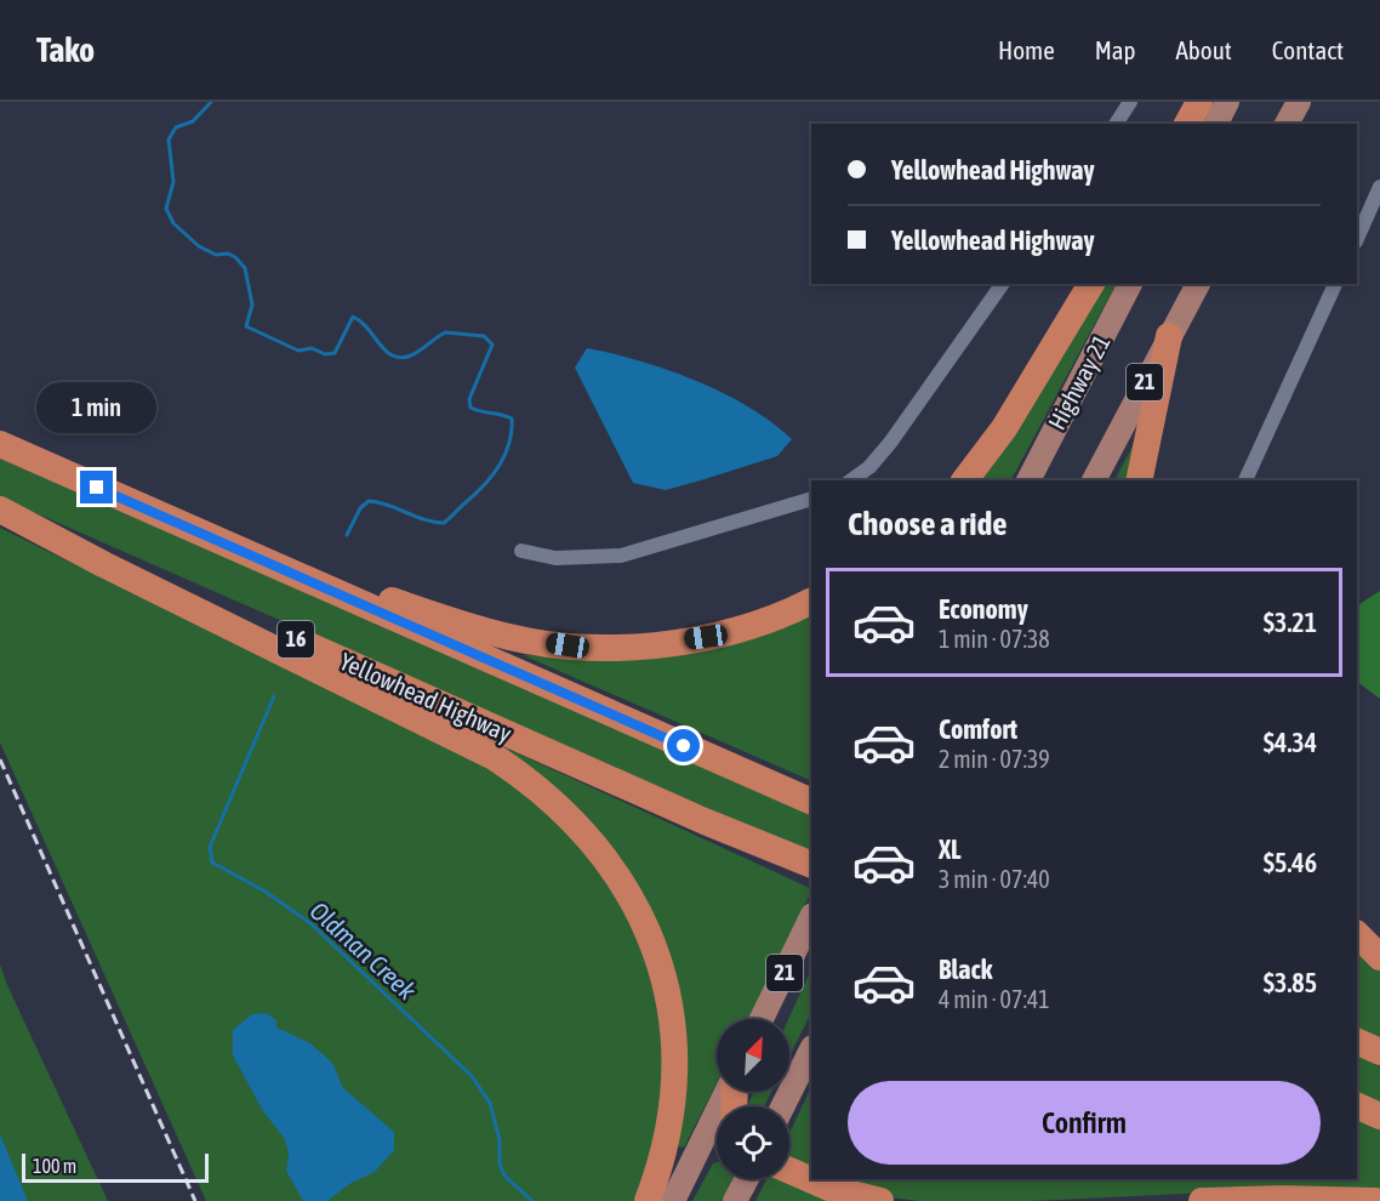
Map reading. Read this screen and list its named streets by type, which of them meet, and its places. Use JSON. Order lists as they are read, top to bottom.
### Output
{
  "streets": {
    "highway": ["16", "Yellowhead Highway"],
    "main road": ["Highway 21", "21"]
  },
  "water": ["Oldman Creek"],
  "scale_bar": "100 m",
  "north": "top right",
  "page": {
    "header": "Tako",
    "nav": [
      "Home",
      "Map",
      "About",
      "Contact"
    ],
    "banner": ["Yellowhead Highway", "Yellowhead Highway"],
    "bubble": "1 min",
    "heading": "Choose a ride",
    "list": [
      {
        "name": "Economy",
        "note": "1 min · 07:38",
        "value": "$3.21"
      },
      {
        "name": "Comfort",
        "note": "2 min · 07:39",
        "value": "$4.34"
      },
      {
        "name": "XL",
        "note": "3 min · 07:40",
        "value": "$5.46"
      },
      {
        "name": "Black",
        "note": "4 min · 07:41",
        "value": "$3.85"
      }
    ],
    "buttons": "Confirm",
    "scale": "100 m"
  }
}
